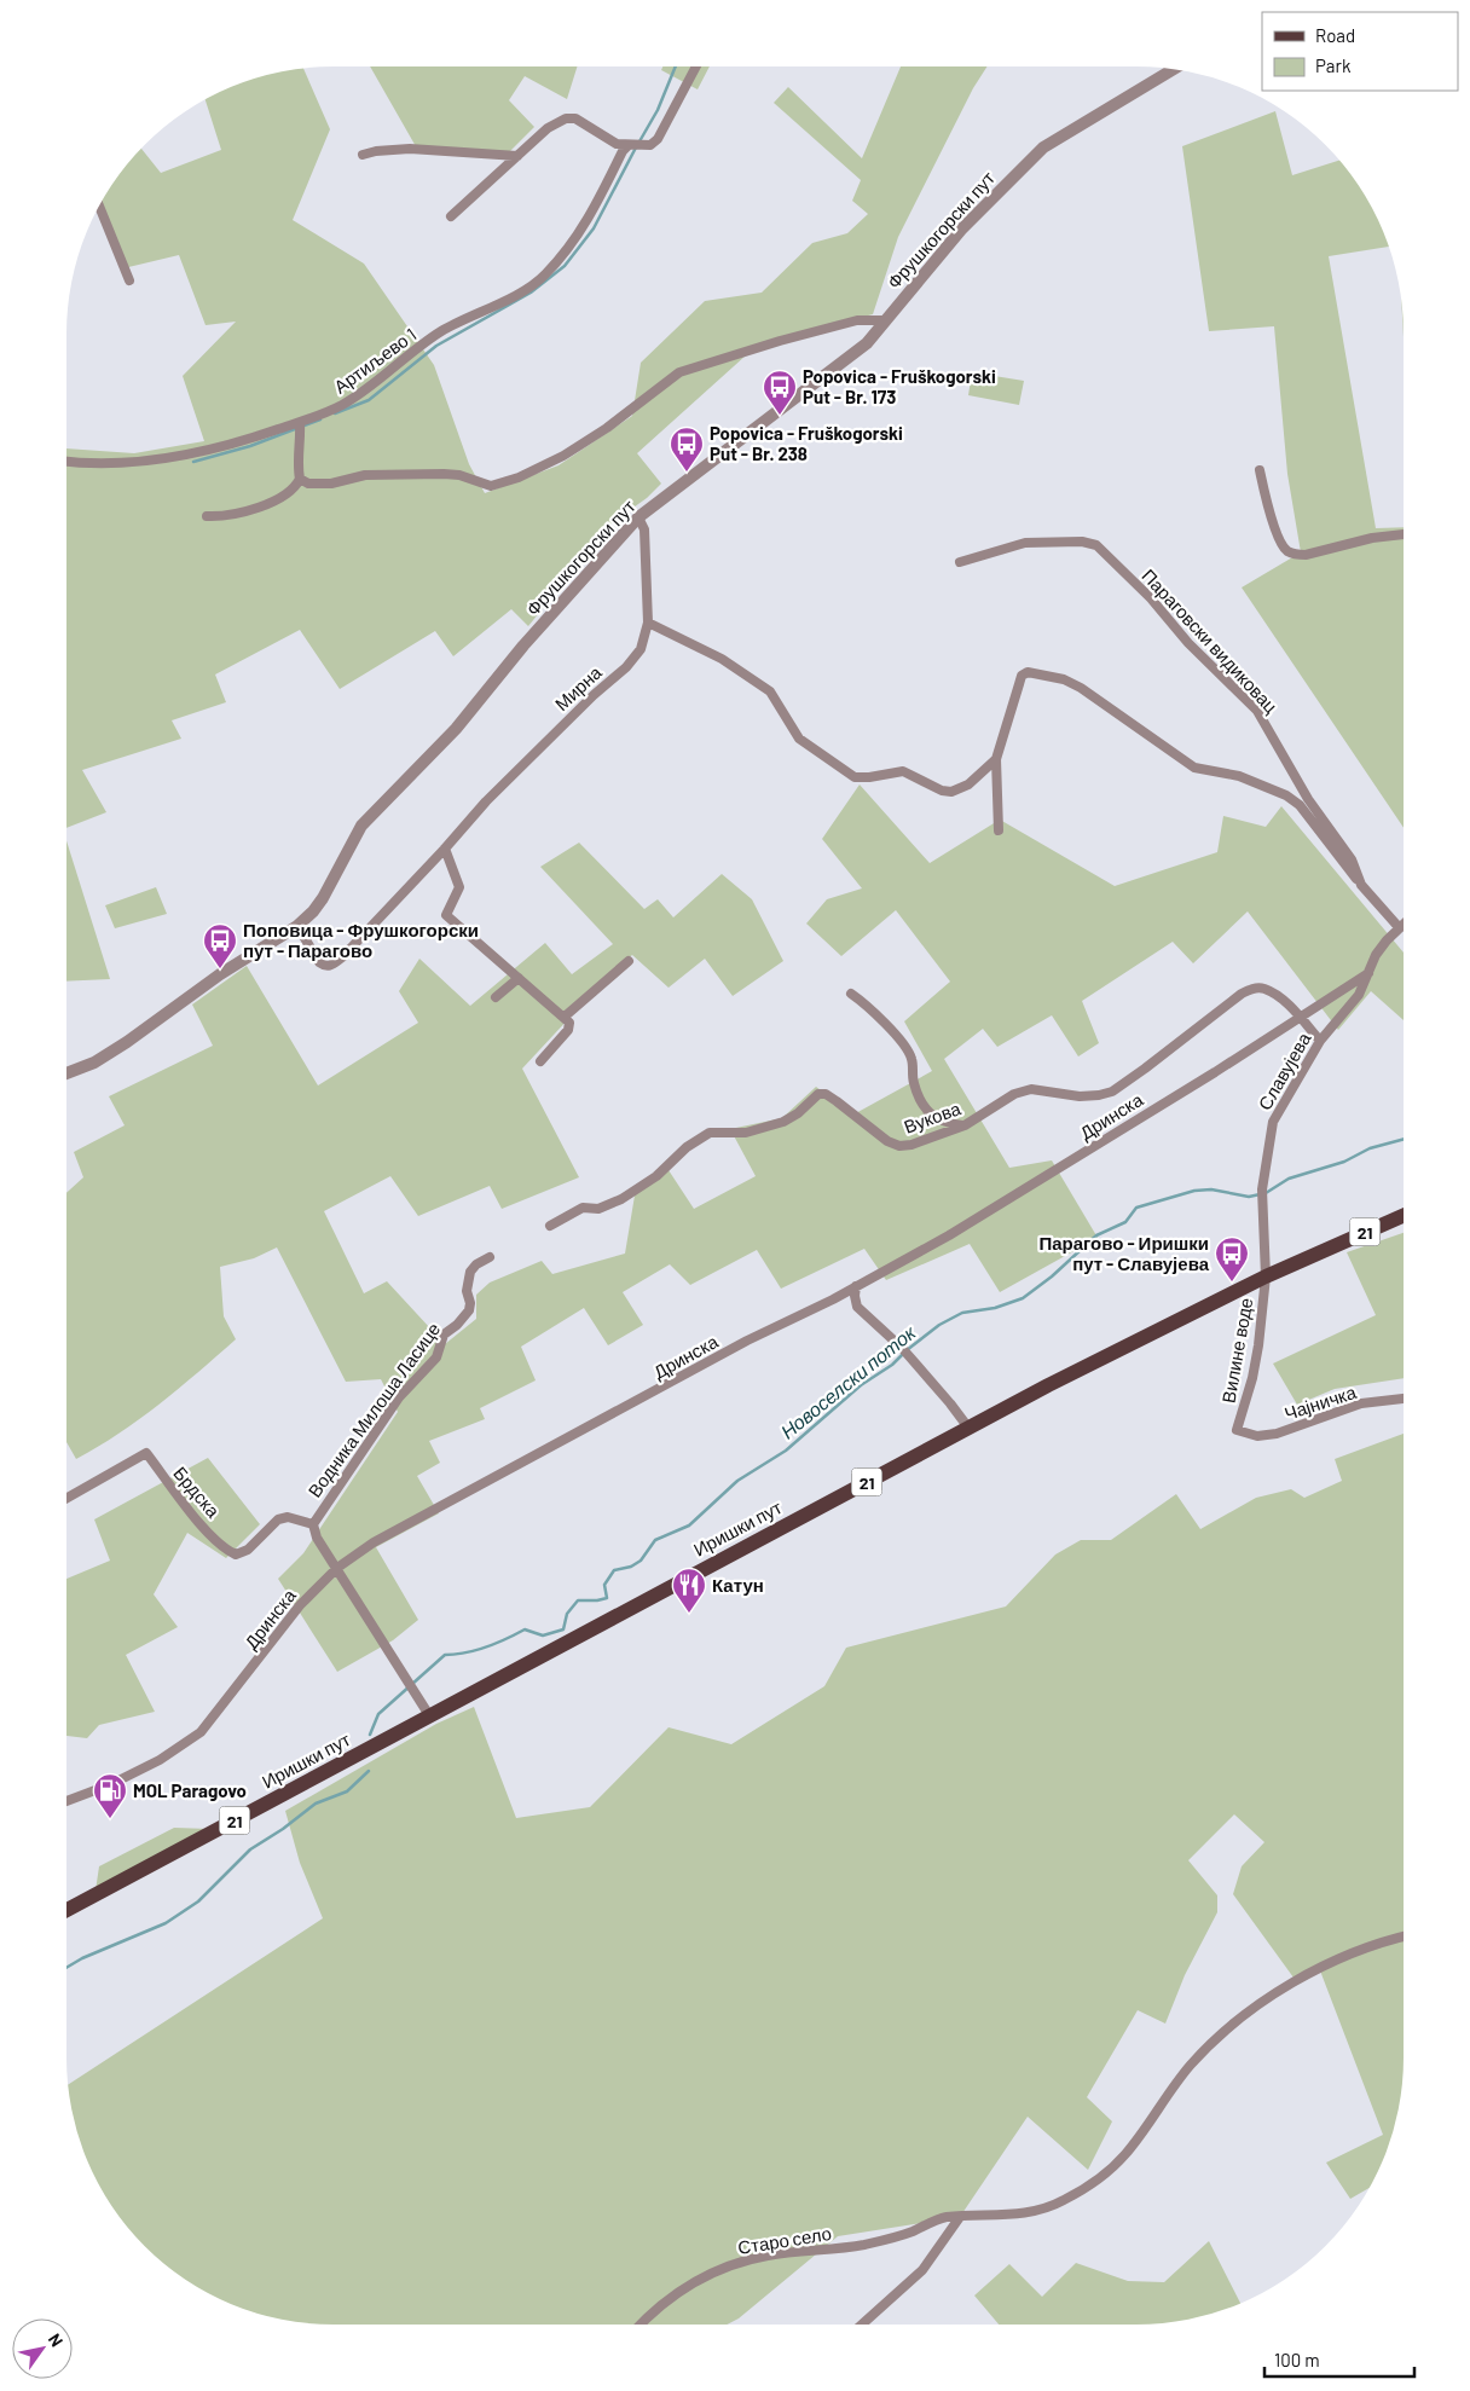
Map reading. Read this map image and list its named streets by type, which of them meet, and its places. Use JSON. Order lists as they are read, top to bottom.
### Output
{
  "streets": {
    "main road": ["21", "Иришки пут"],
    "street": [
      "Фрушкогорски пут",
      "Артиљево 1",
      "Параговски видиковац",
      "Мирна",
      "Славујева",
      "Дринска",
      "Вукова",
      "Вилине воде",
      "Чајничка",
      "Водника Милоша Ласице",
      "Брдска",
      "Старо село"
    ]
  },
  "crossings": [
    ["Фрушкогорски пут", "Мирна"],
    ["Параговски видиковац", "Славујева"],
    ["Славујева", "Дринска"],
    ["Славујева", "Вукова"],
    ["Славујева", "Вилине воде"],
    ["Славујева", "Иришки пут"],
    ["Дринска", "Вукова"],
    ["Вилине воде", "Чајничка"],
    ["Вилине воде", "Иришки пут"],
    ["Водника Милоша Ласице", "Брдска"]
  ],
  "water": ["Новоселски поток"],
  "places": {
    "bus stop": [
      "Popovica - Fruškogorski Put - Br. 173",
      "Popovica - Fruškogorski Put - Br. 238",
      "Поповица - Фрушкогорски пут - Парагово",
      "Парагово - Иришки пут - Славујева"
    ],
    "restaurant": ["Катун"],
    "fuel station": ["MOL Paragovo"]
  },
  "legend": ["Road", "Park"],
  "scale_bar": "100 m",
  "north": "top right"
}
